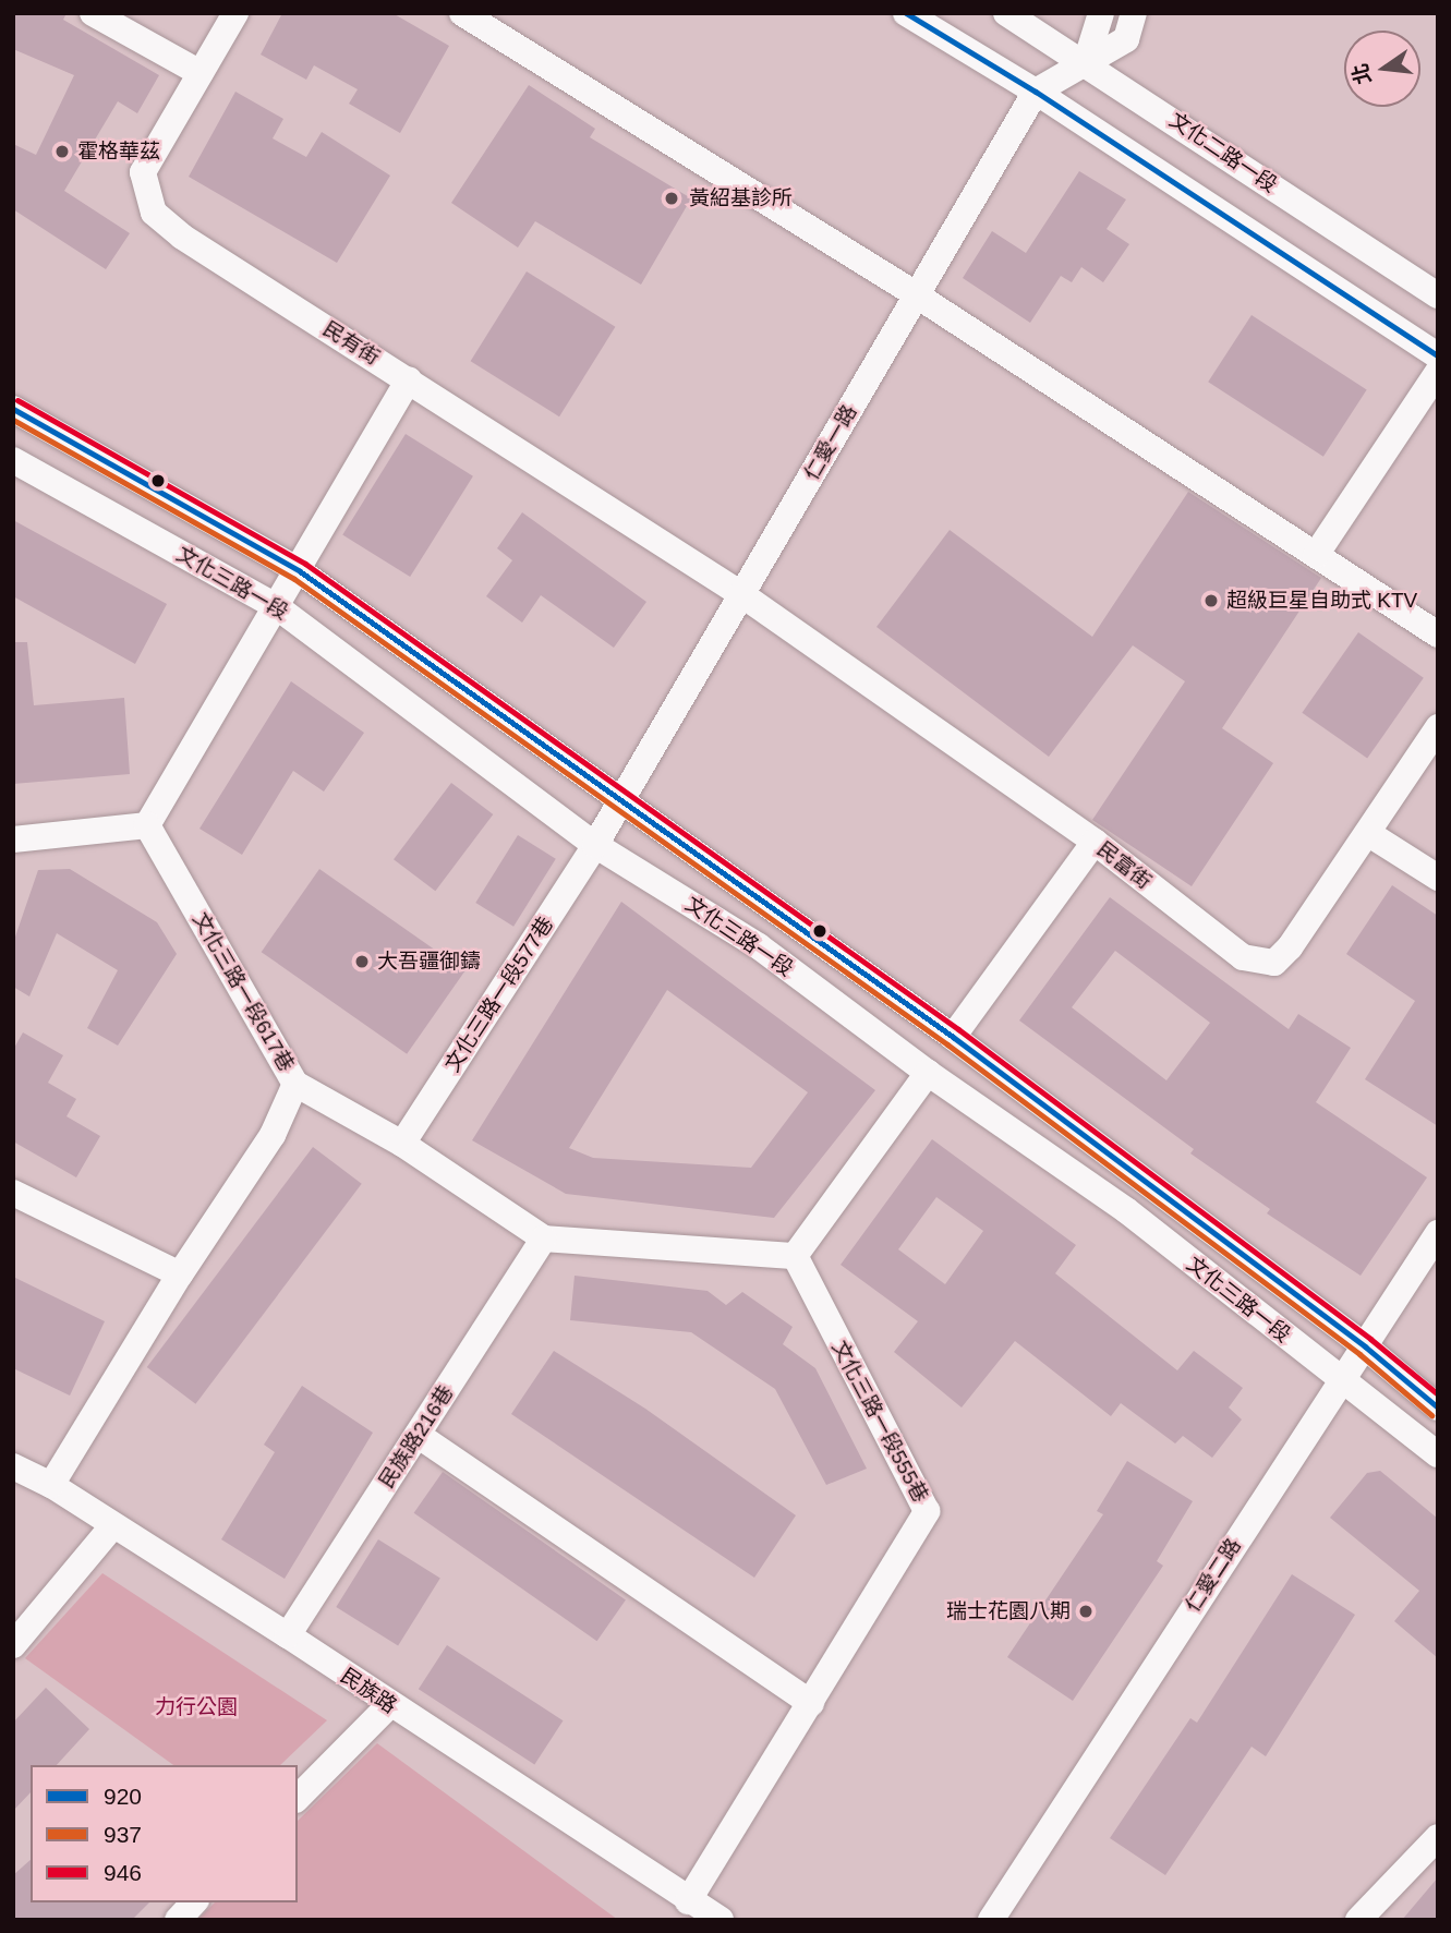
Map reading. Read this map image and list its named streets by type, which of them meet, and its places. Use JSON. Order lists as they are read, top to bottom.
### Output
{
  "streets": {
    "street": [
      "文化二路一段",
      "民有街",
      "仁愛一路",
      "文化三路一段",
      "民富街",
      "文化三路一段617巷",
      "文化三路一段577巷",
      "文化三路一段555巷",
      "民族路216巷",
      "仁愛二路",
      "民族路"
    ]
  },
  "crossings": [
    ["文化二路一段", "仁愛一路"],
    ["民有街", "仁愛一路"],
    ["民有街", "民富街"],
    ["仁愛一路", "文化三路一段"],
    ["仁愛一路", "民富街"],
    ["仁愛一路", "文化三路一段577巷"],
    ["文化三路一段", "文化三路一段577巷"],
    ["文化三路一段", "仁愛二路"],
    ["文化三路一段617巷", "民族路"],
    ["文化三路一段555巷", "民族路"],
    ["民族路216巷", "民族路"]
  ],
  "parks": ["力行公園"],
  "places": [
    "霍格華茲",
    "黃紹基診所",
    "超級巨星自助式 KTV",
    "大吾疆御鑄",
    "瑞士花園八期"
  ],
  "lines": ["transit line 920", "transit line 946", "transit line 937"],
  "legend": ["920", "937", "946"],
  "north": "left"
}
